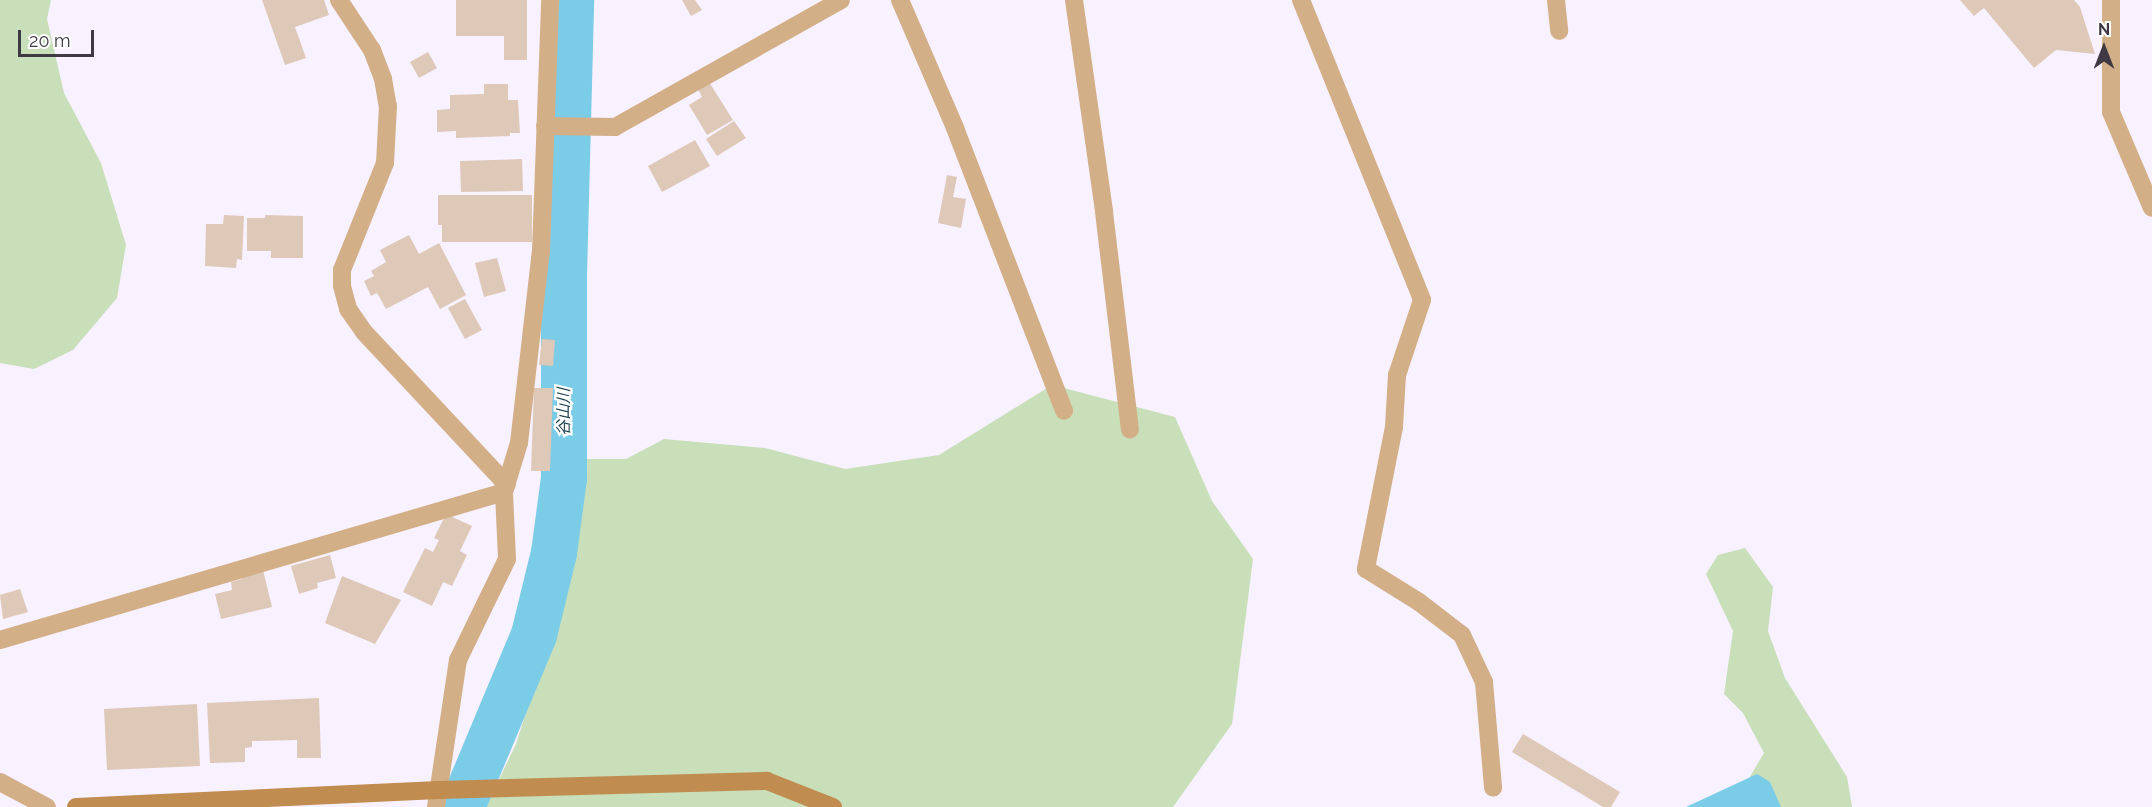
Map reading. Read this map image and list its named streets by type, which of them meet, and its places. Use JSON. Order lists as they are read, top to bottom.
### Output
{
  "water": ["谷山川"],
  "scale_bar": "20 m",
  "north": "top"
}
